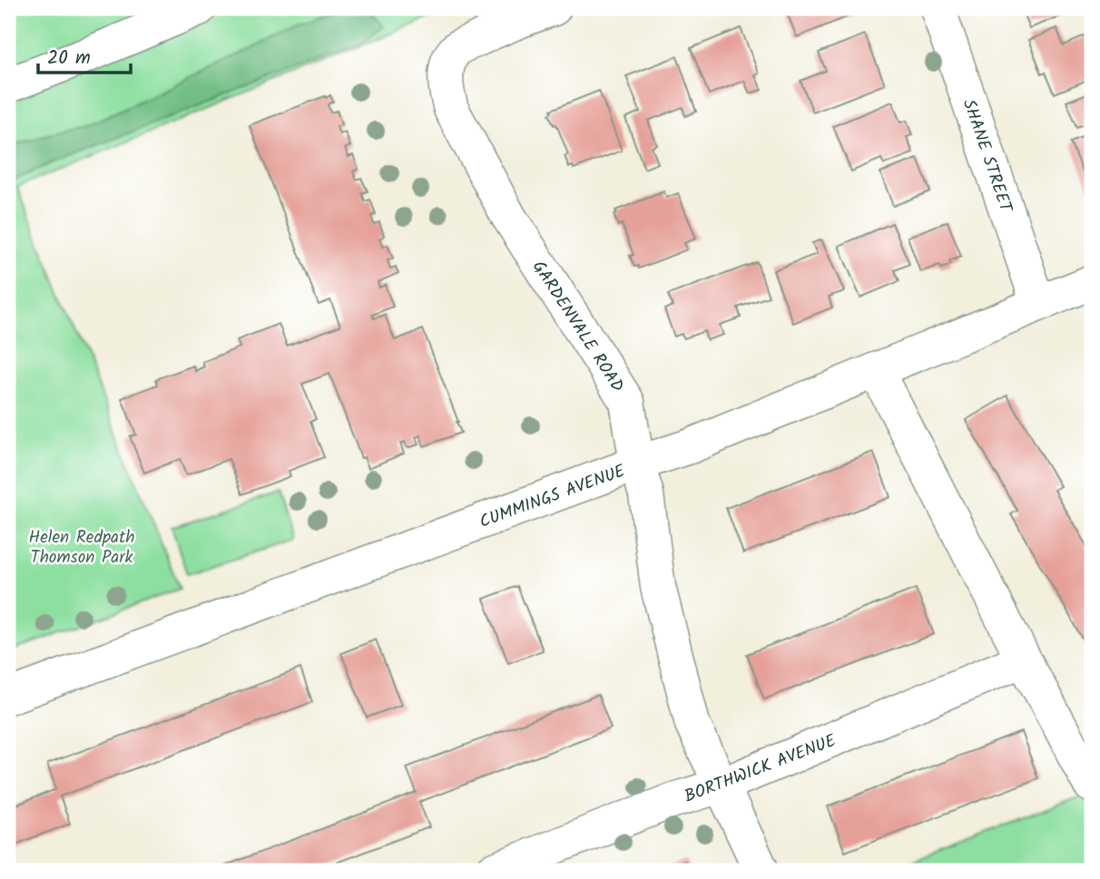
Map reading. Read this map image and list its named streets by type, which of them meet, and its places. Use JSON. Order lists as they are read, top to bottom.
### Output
{
  "streets": {
    "street": [
      "SHANE STREET",
      "GARDENVALE ROAD",
      "CUMMINGS AVENUE",
      "BORTHWICK AVENUE"
    ]
  },
  "crossings": [
    ["SHANE STREET", "CUMMINGS AVENUE"],
    ["GARDENVALE ROAD", "CUMMINGS AVENUE"],
    ["GARDENVALE ROAD", "BORTHWICK AVENUE"]
  ],
  "parks": ["Helen Redpath Thomson Park"],
  "scale_bar": "20 m"
}
